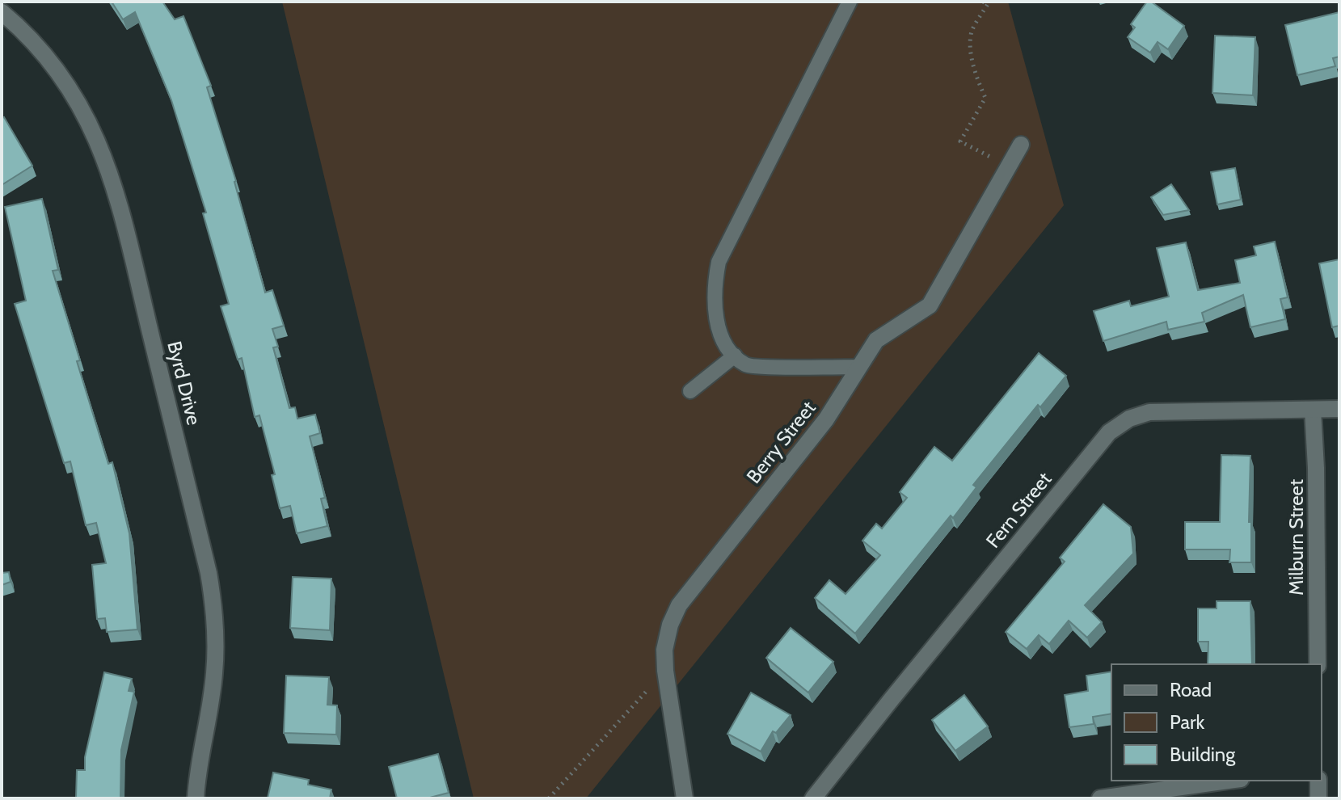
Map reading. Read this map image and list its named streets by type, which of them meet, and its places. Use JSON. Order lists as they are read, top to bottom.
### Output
{
  "streets": {
    "street": [
      "Byrd Drive",
      "Berry Street",
      "Fern Street",
      "Milburn Street"
    ]
  },
  "crossings": [
    ["Fern Street", "Milburn Street"]
  ],
  "legend": ["Road", "Park", "Building"]
}
